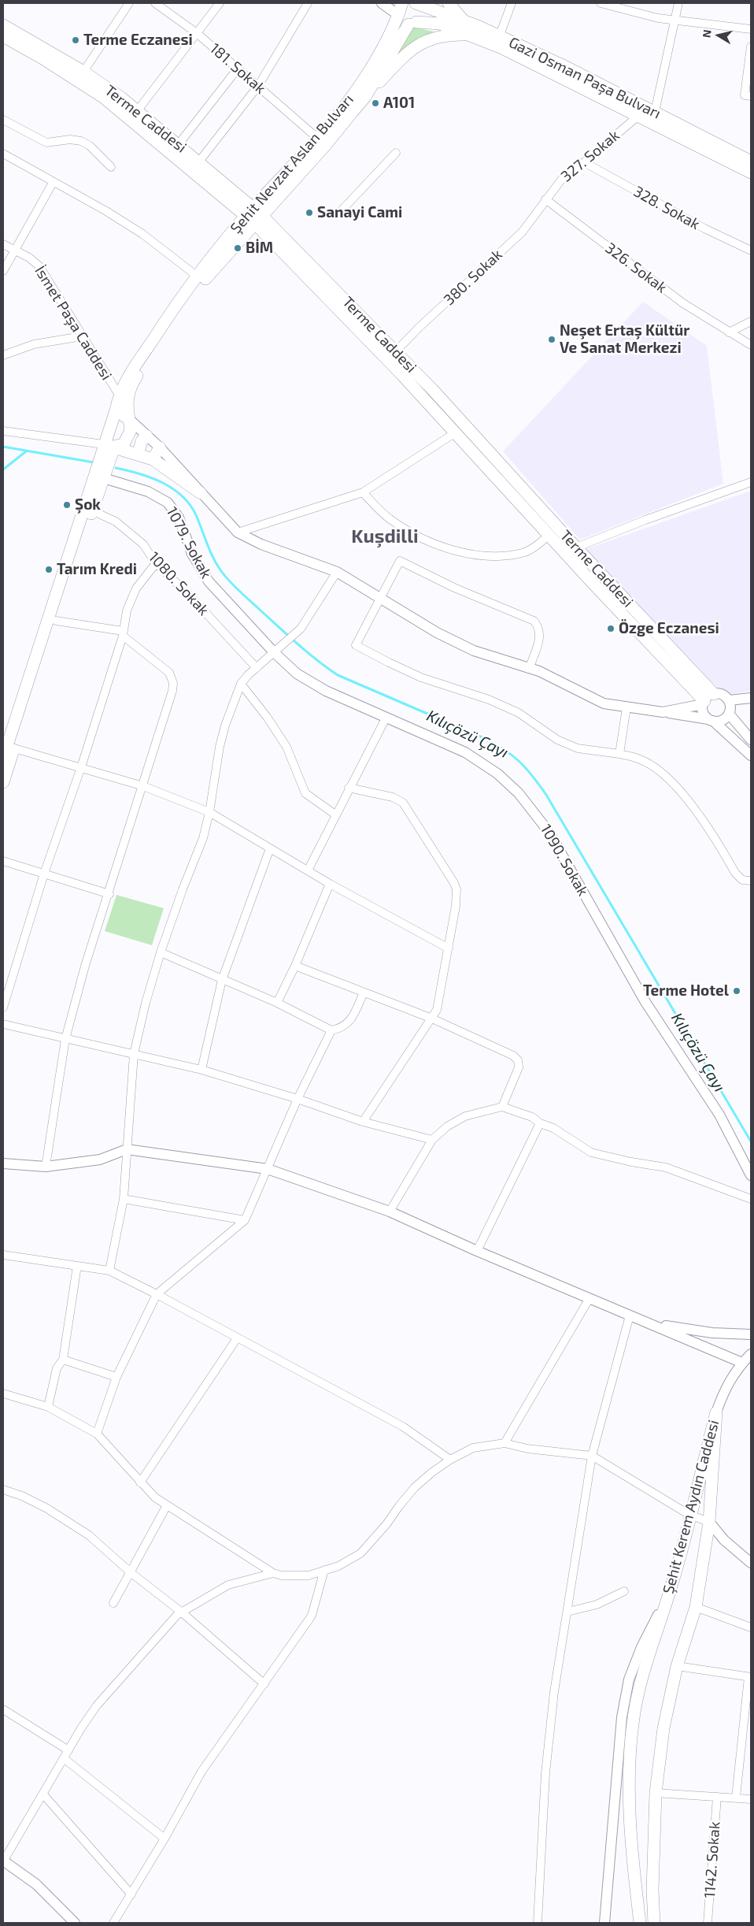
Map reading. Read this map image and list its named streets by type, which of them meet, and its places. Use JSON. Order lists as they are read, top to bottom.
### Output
{
  "streets": {
    "main road": [
      "Gazi Osman Paşa Bulvarı",
      "Terme Caddesi",
      "Şehit Nevzat Aslan Bulvarı",
      "Şehit Kerem Aydın Caddesi"
    ],
    "street": [
      "181. Sokak",
      "327. Sokak",
      "328. Sokak",
      "326. Sokak",
      "380. Sokak",
      "İsmet Paşa Caddesi",
      "1079. Sokak",
      "1080. Sokak",
      "1090. Sokak",
      "1142. Sokak"
    ]
  },
  "crossings": [
    ["181. Sokak", "Şehit Nevzat Aslan Bulvarı"],
    ["Gazi Osman Paşa Bulvarı", "327. Sokak"],
    ["Gazi Osman Paşa Bulvarı", "Şehit Nevzat Aslan Bulvarı"],
    ["Terme Caddesi", "Şehit Nevzat Aslan Bulvarı"],
    ["Terme Caddesi", "380. Sokak"],
    ["327. Sokak", "328. Sokak"],
    ["327. Sokak", "326. Sokak"],
    ["327. Sokak", "380. Sokak"],
    ["Şehit Nevzat Aslan Bulvarı", "İsmet Paşa Caddesi"],
    ["Şehit Nevzat Aslan Bulvarı", "1079. Sokak"],
    ["326. Sokak", "380. Sokak"],
    ["1079. Sokak", "1090. Sokak"]
  ],
  "districts": ["Kuşdilli"],
  "water": ["Kılıçözü Çayı"],
  "places": [
    "Terme Eczanesi",
    "A101",
    "Sanayi Cami",
    "BİM",
    "Neşet Ertaş Kültür Ve Sanat Merkezi",
    "Şok",
    "Tarım Kredi",
    "Özge Eczanesi",
    "Terme Hotel"
  ],
  "north": "left"
}
